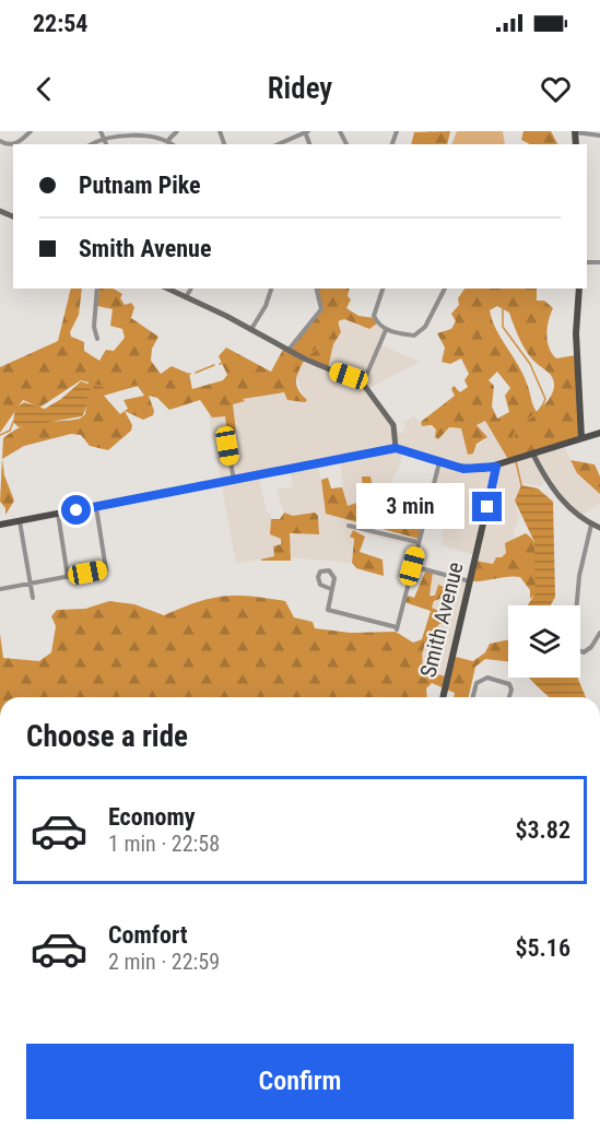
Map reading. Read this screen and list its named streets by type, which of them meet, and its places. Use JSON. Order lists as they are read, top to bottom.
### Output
{
  "streets": {
    "main road": ["Smith Avenue"]
  },
  "page": {
    "status": "22:54",
    "header": "Ridey",
    "banner": ["Putnam Pike", "Smith Avenue"],
    "bubble": "3 min",
    "heading": "Choose a ride",
    "list": [
      {
        "name": "Economy",
        "note": "1 min · 22:58",
        "value": "$3.82"
      },
      {
        "name": "Comfort",
        "note": "2 min · 22:59",
        "value": "$5.16"
      }
    ],
    "buttons": "Confirm"
  }
}
